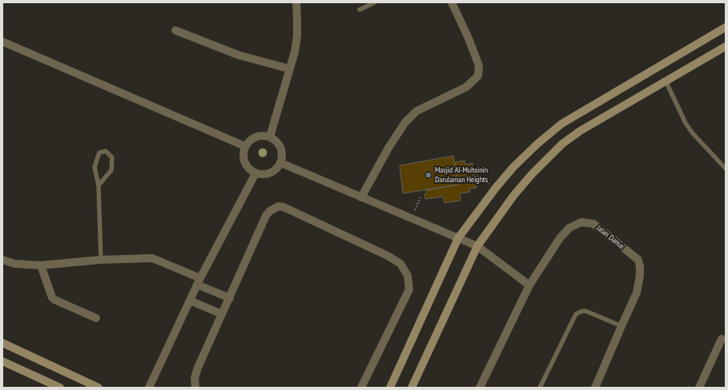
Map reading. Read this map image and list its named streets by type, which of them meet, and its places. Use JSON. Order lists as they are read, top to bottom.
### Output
{
  "streets": {
    "street": ["Jalan Damai"]
  },
  "places": ["Masjid Al-Muhsinin Darulaman Heights"]
}
